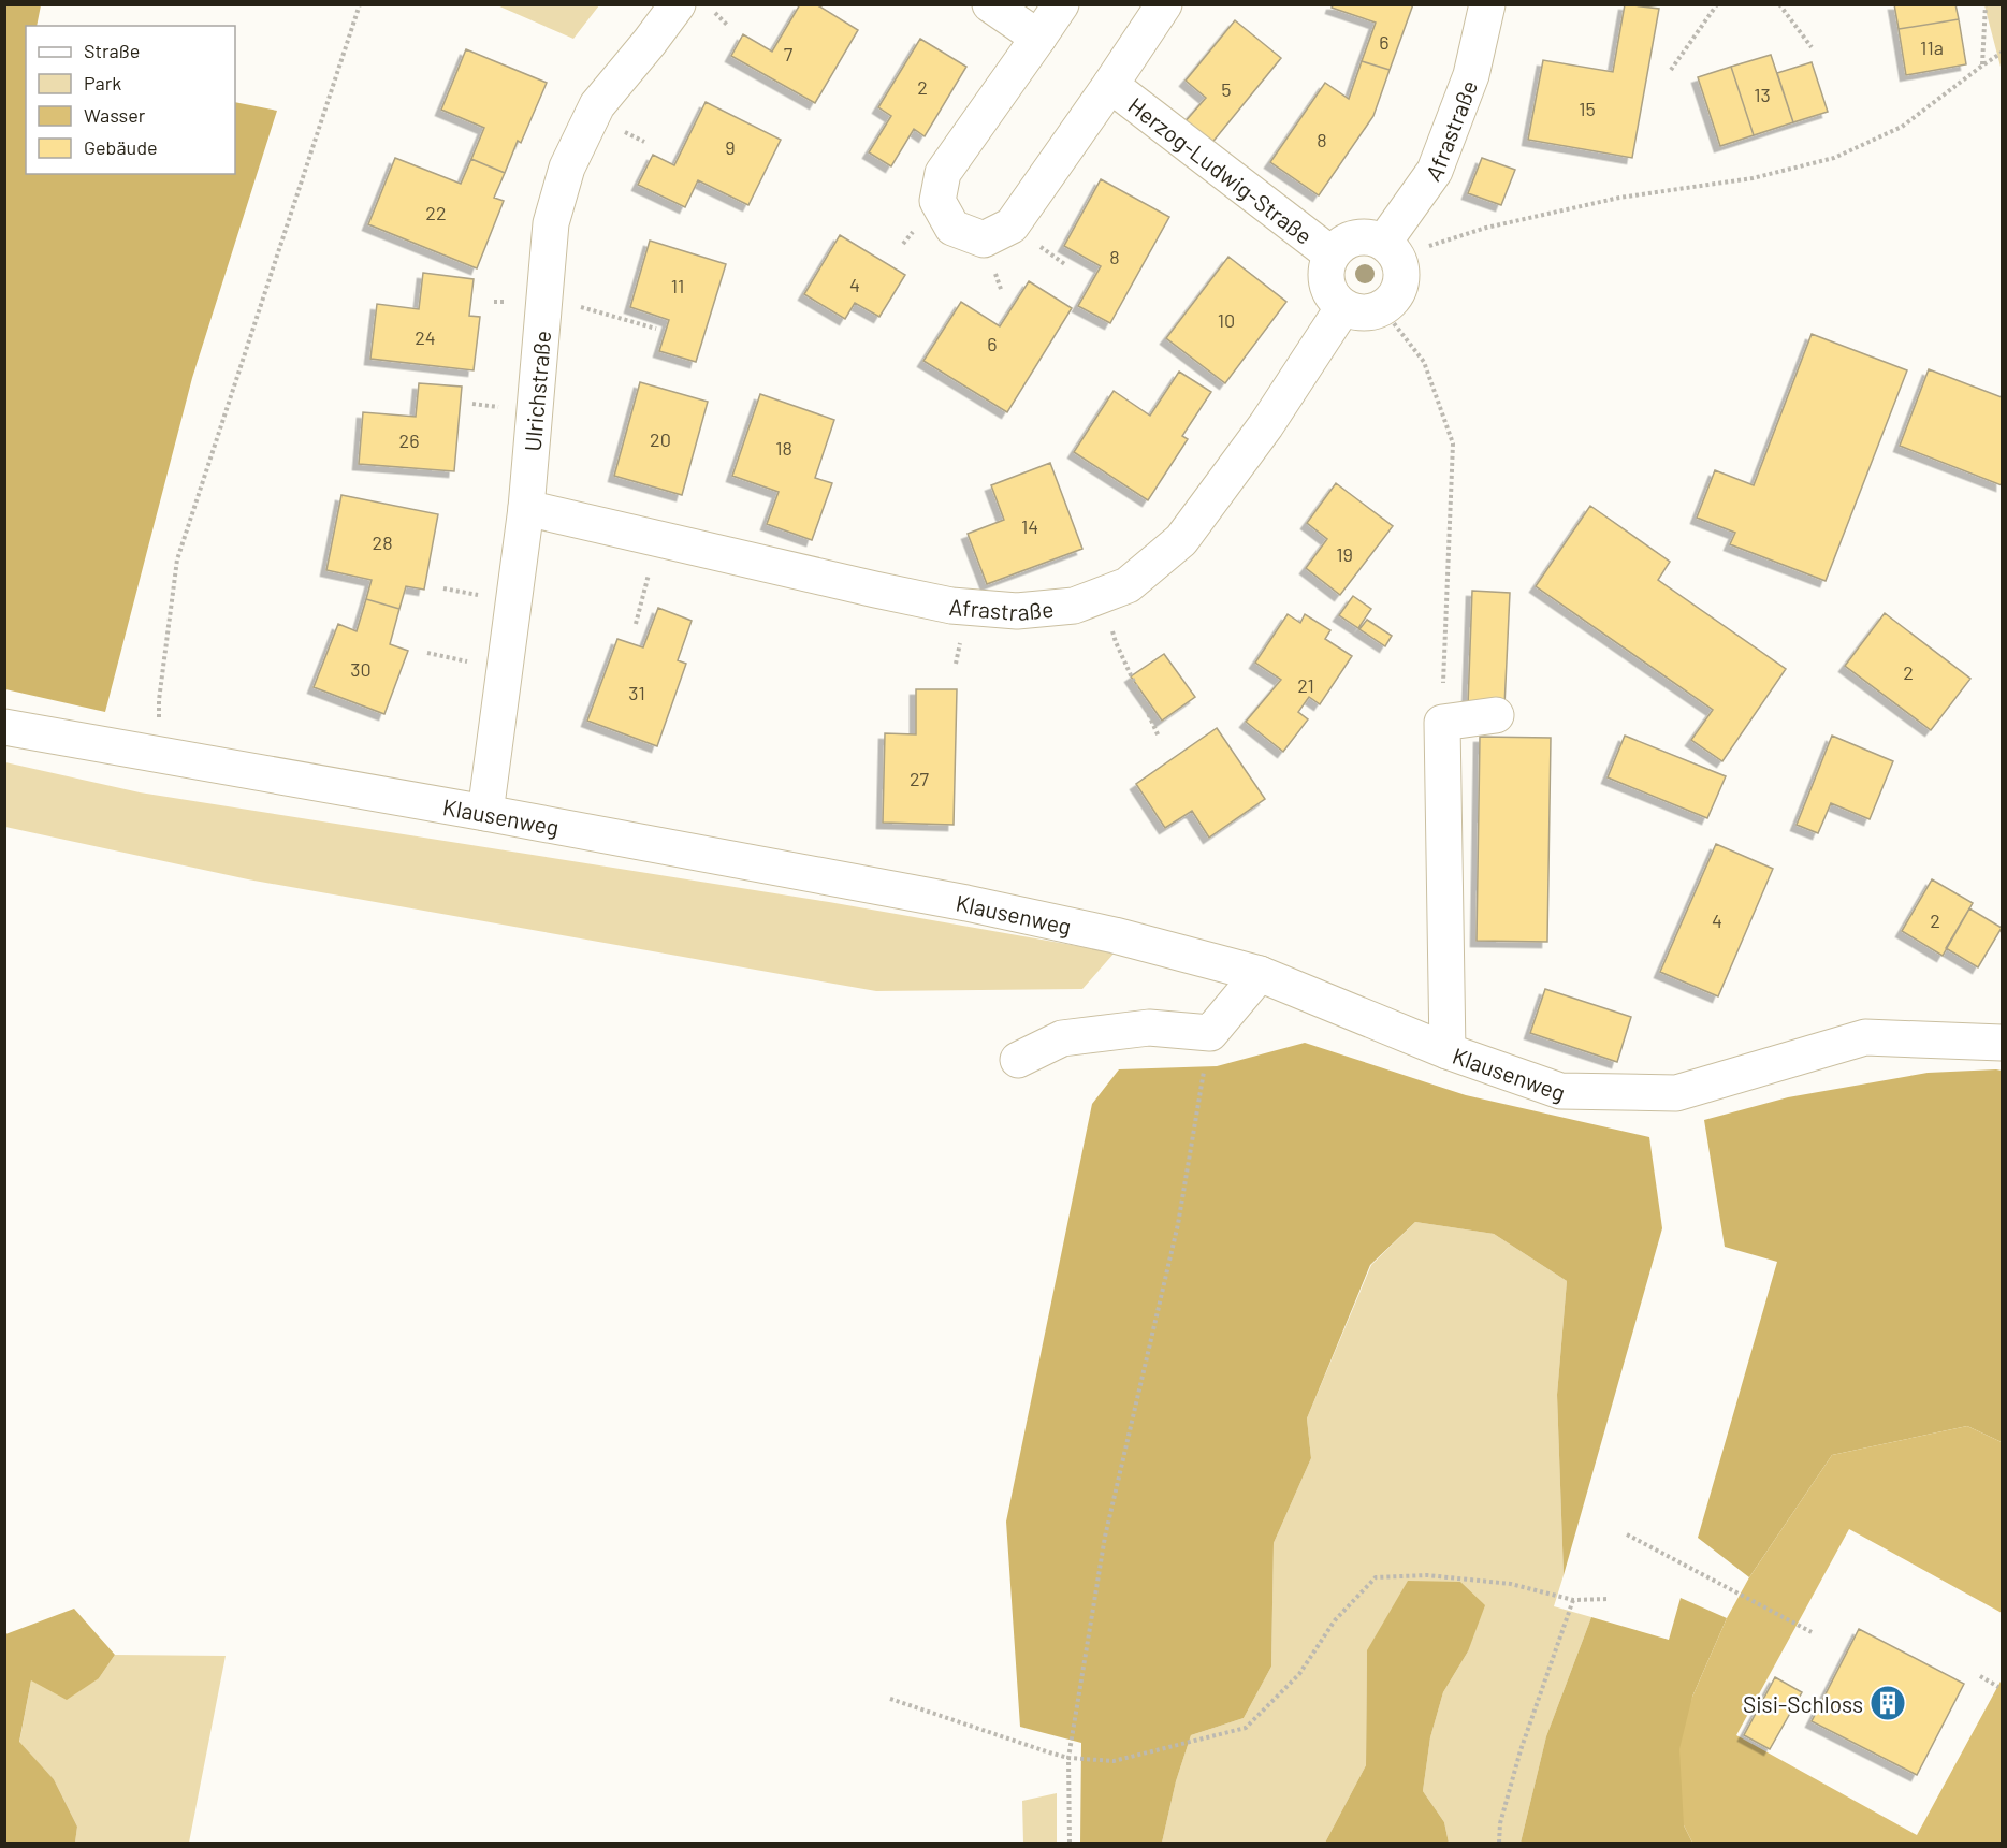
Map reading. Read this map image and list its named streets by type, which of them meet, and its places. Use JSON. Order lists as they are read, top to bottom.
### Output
{
  "streets": {
    "street": [
      "Afrastraße",
      "Herzog-Ludwig-Straße",
      "Ulrichstraße",
      "Klausenweg"
    ]
  },
  "crossings": [
    ["Afrastraße", "Herzog-Ludwig-Straße"],
    ["Afrastraße", "Ulrichstraße"],
    ["Ulrichstraße", "Klausenweg"]
  ],
  "places": {
    "building": ["Sisi-Schloss"]
  },
  "house_numbers": [
    "6",
    "11a",
    "7",
    "2",
    "5",
    "13",
    "15",
    "8",
    "9",
    "22",
    "8",
    "4",
    "11",
    "10",
    "24",
    "6",
    "20",
    "26",
    "18",
    "14",
    "28",
    "19",
    "30",
    "2",
    "21",
    "31",
    "27",
    "4",
    "2"
  ],
  "legend": [
    "Straße",
    "Park",
    "Wasser",
    "Gebäude"
  ]
}
